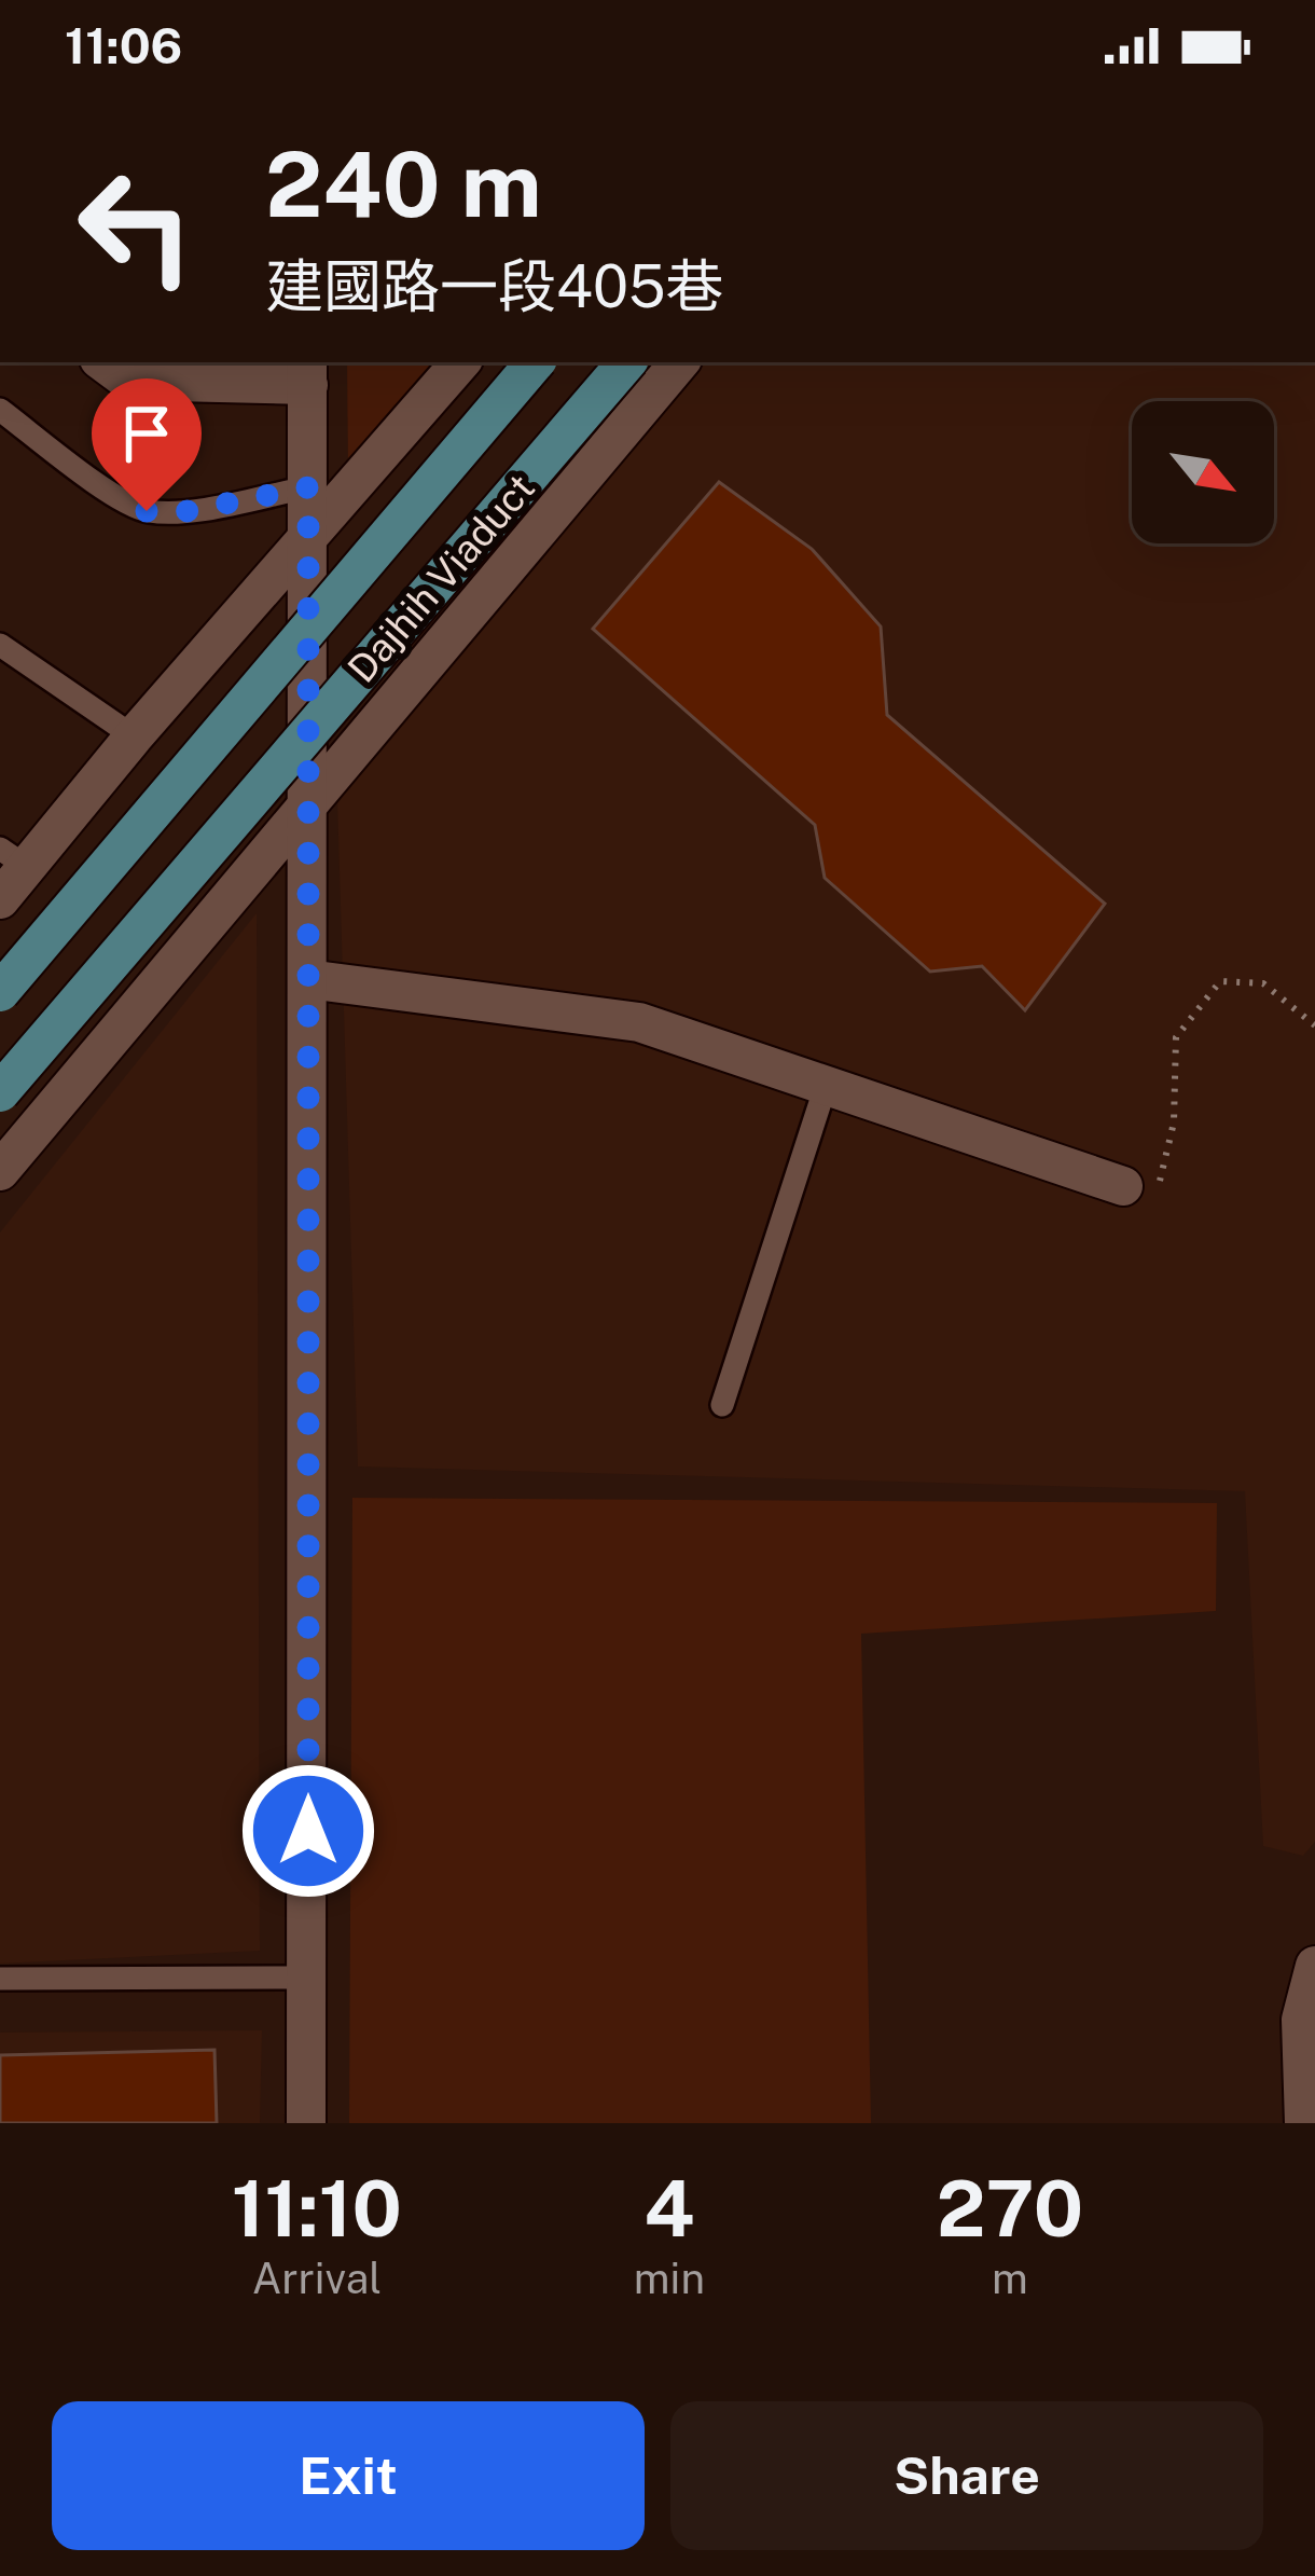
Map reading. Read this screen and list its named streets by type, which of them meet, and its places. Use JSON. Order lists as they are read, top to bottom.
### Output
{
  "streets": {
    "main road": ["Dajhih Viaduct"]
  },
  "north": "bottom right",
  "page": {
    "status": "11:06",
    "turn": ["240 m", "建國路一段405巷"],
    "eta": [
      "11:10",
      "Arrival",
      "4",
      "min",
      "270",
      "m"
    ],
    "buttons": ["Exit", "Share"]
  }
}
